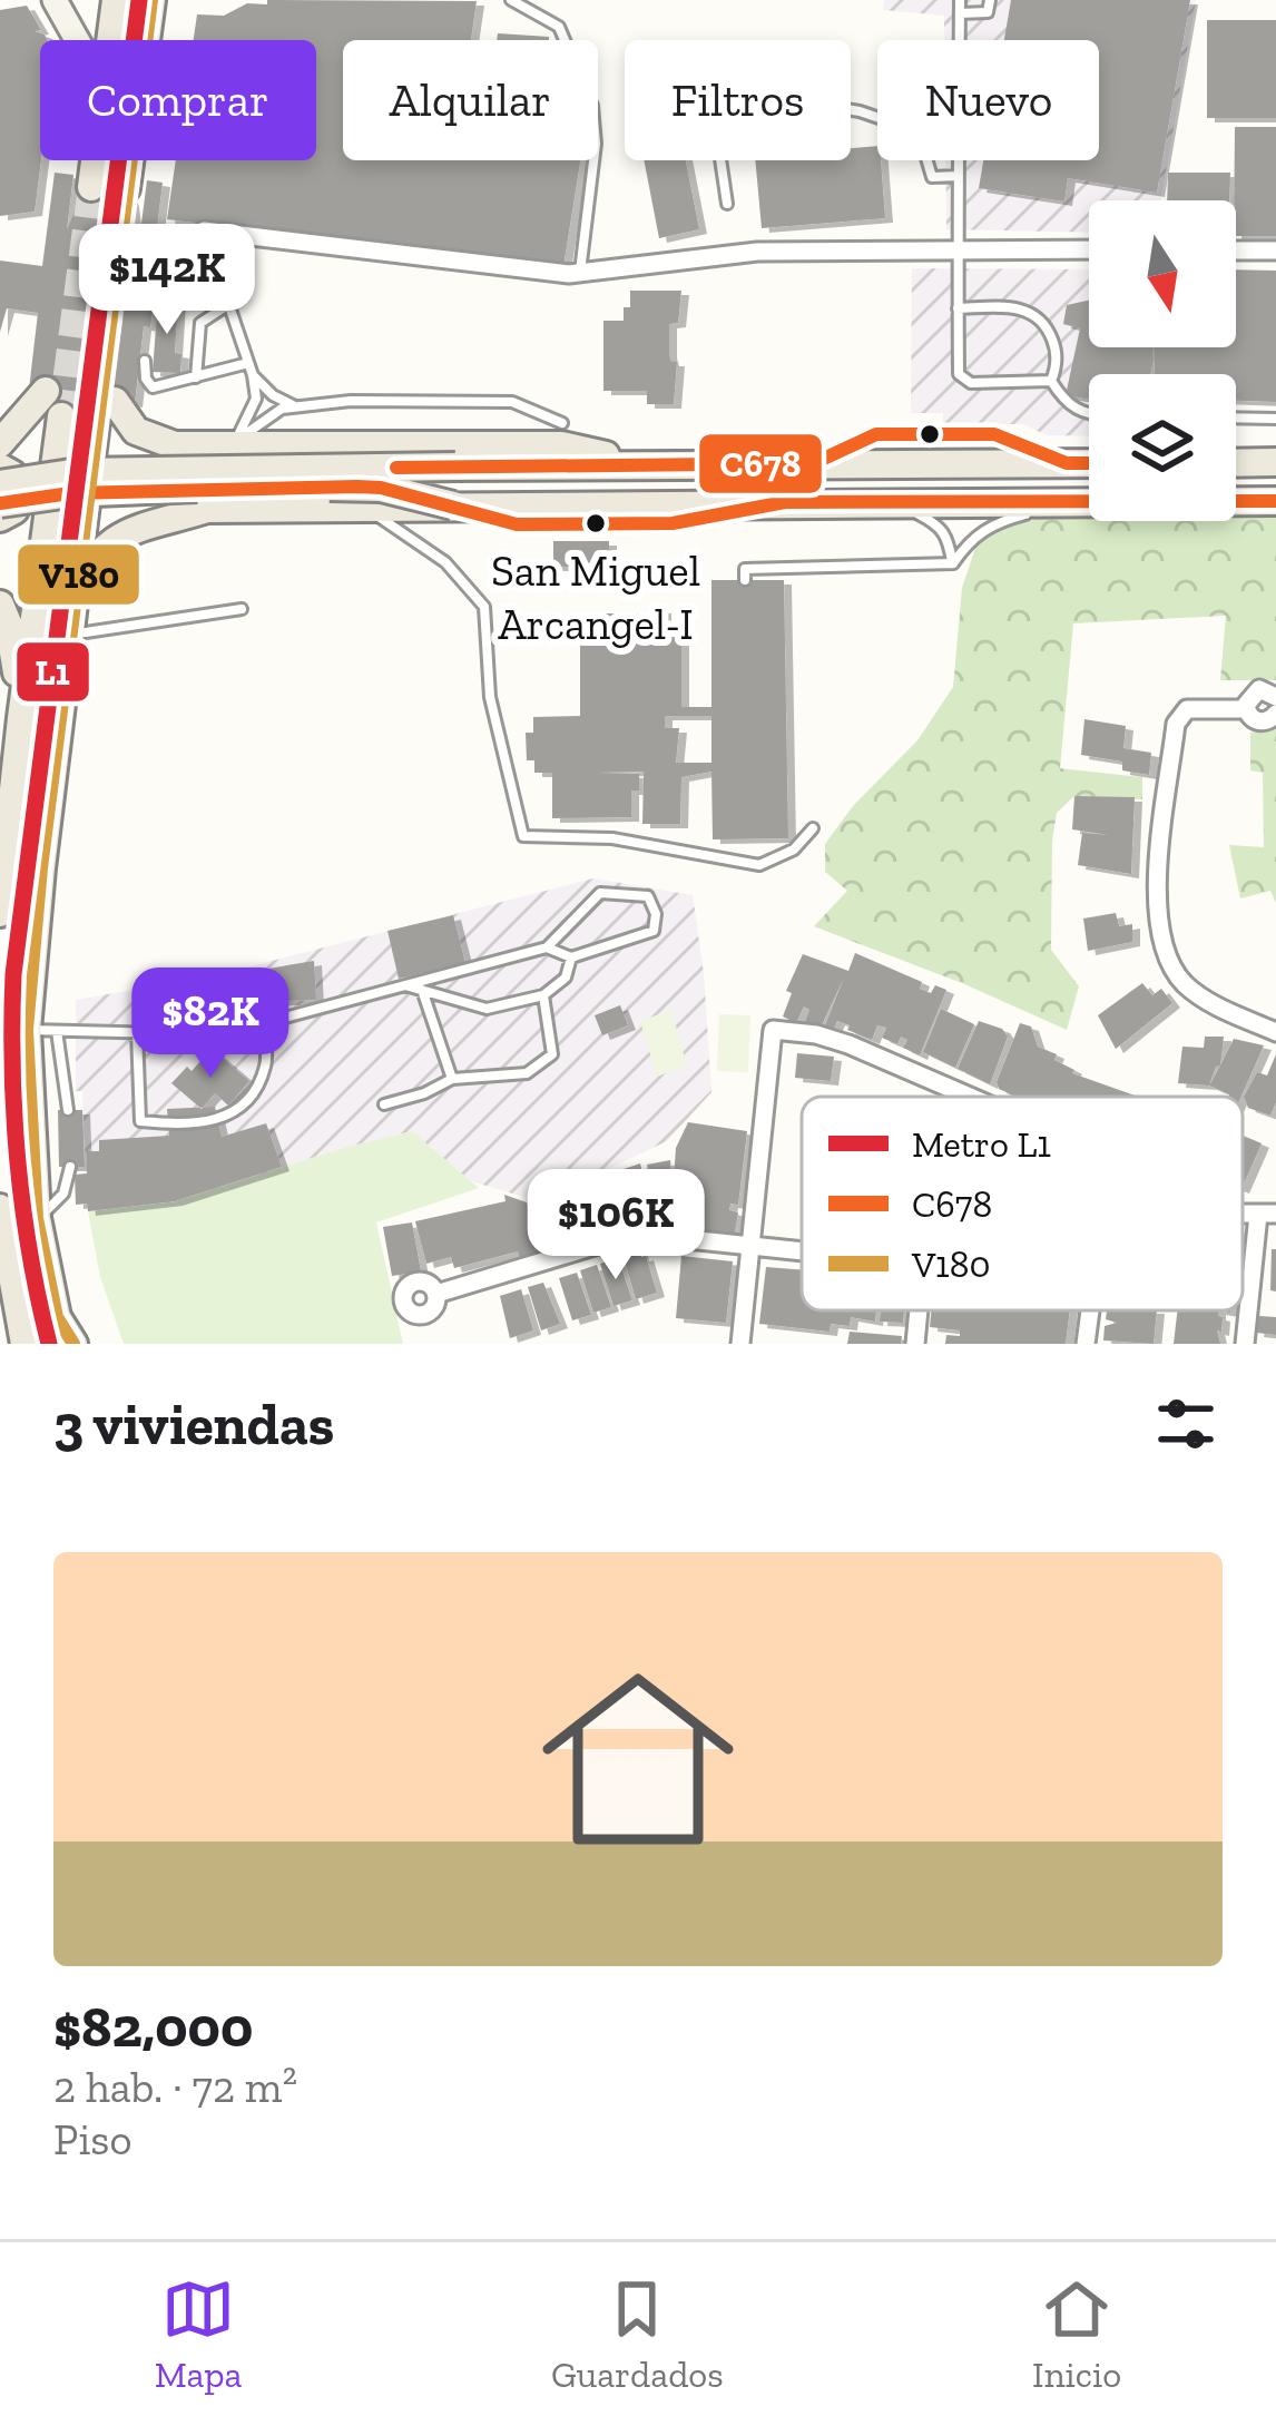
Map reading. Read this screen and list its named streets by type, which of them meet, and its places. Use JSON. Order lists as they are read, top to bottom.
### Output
{
  "places": ["San Miguel Arcangel-I"],
  "lines": ["metro line L1", "transit line V180", "transit line C678"],
  "legend": ["Metro L1", "C678", "V180"],
  "north": "bottom",
  "page": {
    "chip": [
      "Comprar",
      "Alquilar",
      "Filtros",
      "Nuevo"
    ],
    "price": ["$142K", "$82K", "$106K"],
    "heading": "3 viviendas",
    "list": [
      {
        "name": "$82,000",
        "note": "2 hab. · 72 m² · Piso"
      }
    ],
    "tabs": ["Mapa", "Guardados", "Inicio"]
  }
}
